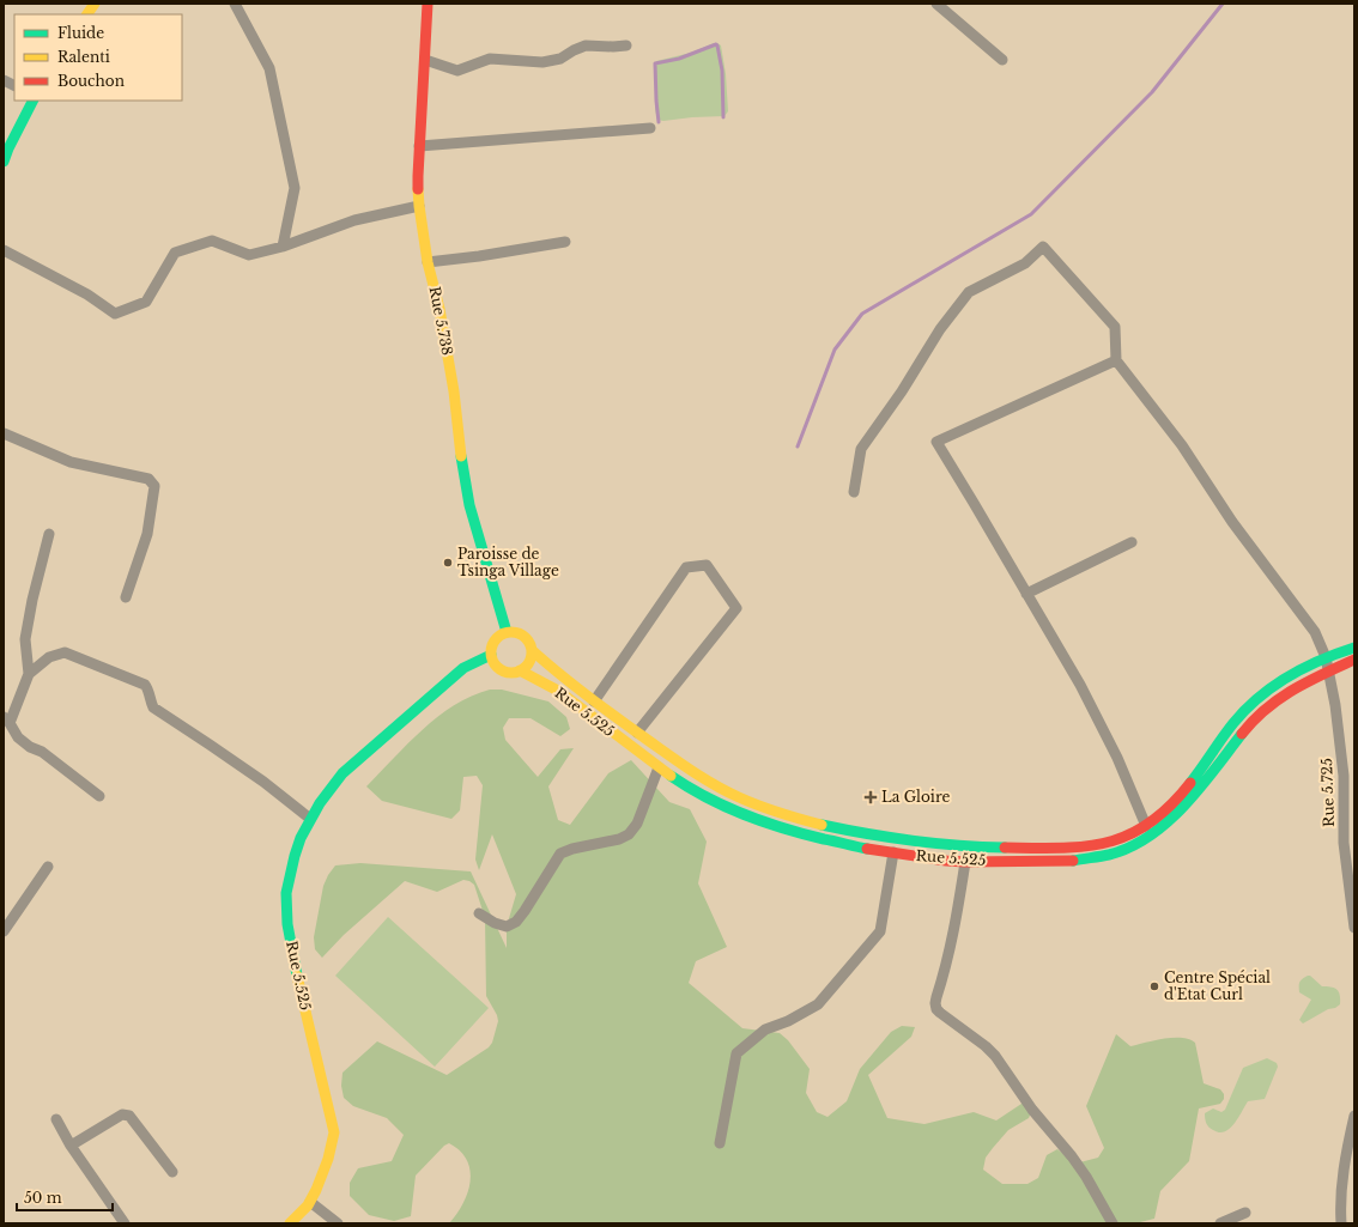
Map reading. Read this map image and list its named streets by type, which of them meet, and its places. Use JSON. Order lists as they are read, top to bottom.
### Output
{
  "streets": {
    "street": ["Rue 5.738", "Rue 5.525", "Rue 5.725"]
  },
  "crossings": [
    ["Rue 5.738", "Rue 5.525"],
    ["Rue 5.525", "Rue 5.725"]
  ],
  "places": {
    "other": ["Paroisse de Tsinga Village", "Centre Spécial d'Etat Curl"],
    "health": ["La Gloire"]
  },
  "legend": ["Fluide", "Ralenti", "Bouchon"],
  "scale_bar": "50 m"
}
